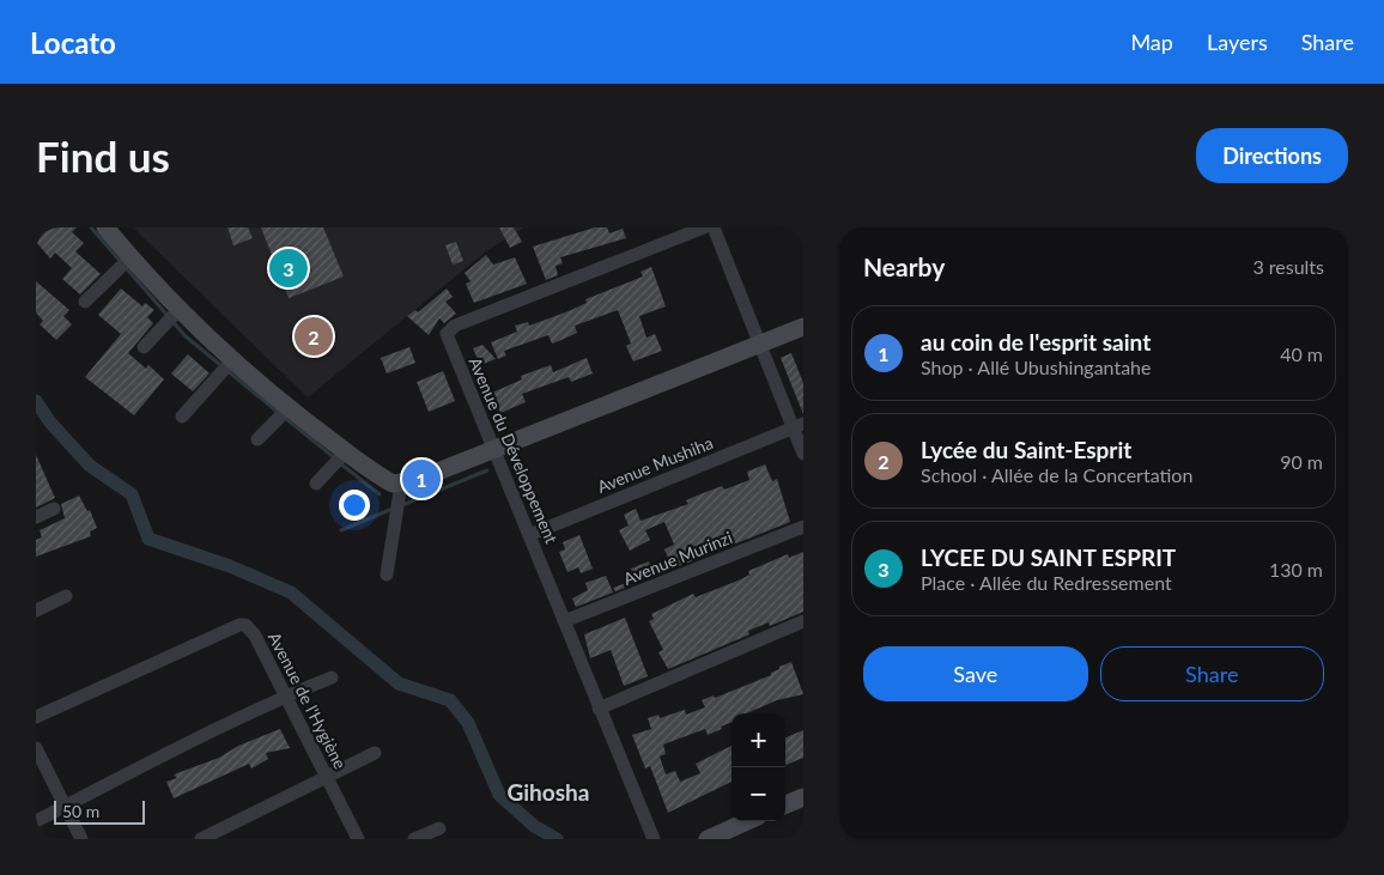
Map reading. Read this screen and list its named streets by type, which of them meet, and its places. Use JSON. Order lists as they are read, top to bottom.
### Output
{
  "streets": {
    "street": [
      "Avenue du Développement",
      "Avenue Mushiha",
      "Avenue Murinzi",
      "Avenue de l'Hygiène"
    ]
  },
  "crossings": [
    ["Avenue du Développement", "Avenue Mushiha"],
    ["Avenue du Développement", "Avenue Murinzi"]
  ],
  "districts": ["Gihosha"],
  "scale_bar": "50 m",
  "page": {
    "header": "Locato",
    "nav": ["Map", "Layers", "Share"],
    "buttons": [
      "Directions",
      ["Save", "Share"]
    ],
    "title": "Find us",
    "heading": ["Nearby", "3 results"],
    "pins": ["3", "2", "1"],
    "list": [
      {
        "mark": "1",
        "name": "au coin de l'esprit saint",
        "note": "Shop · Allé Ubushingantahe",
        "value": "40 m"
      },
      {
        "mark": "2",
        "name": "Lycée du Saint-Esprit",
        "note": "School · Allée de la Concertation",
        "value": "90 m"
      },
      {
        "mark": "3",
        "name": "LYCEE DU SAINT ESPRIT",
        "note": "Place · Allée du Redressement",
        "value": "130 m"
      }
    ],
    "map_buttons": ["+", "−"],
    "scale": "50 m"
  }
}
